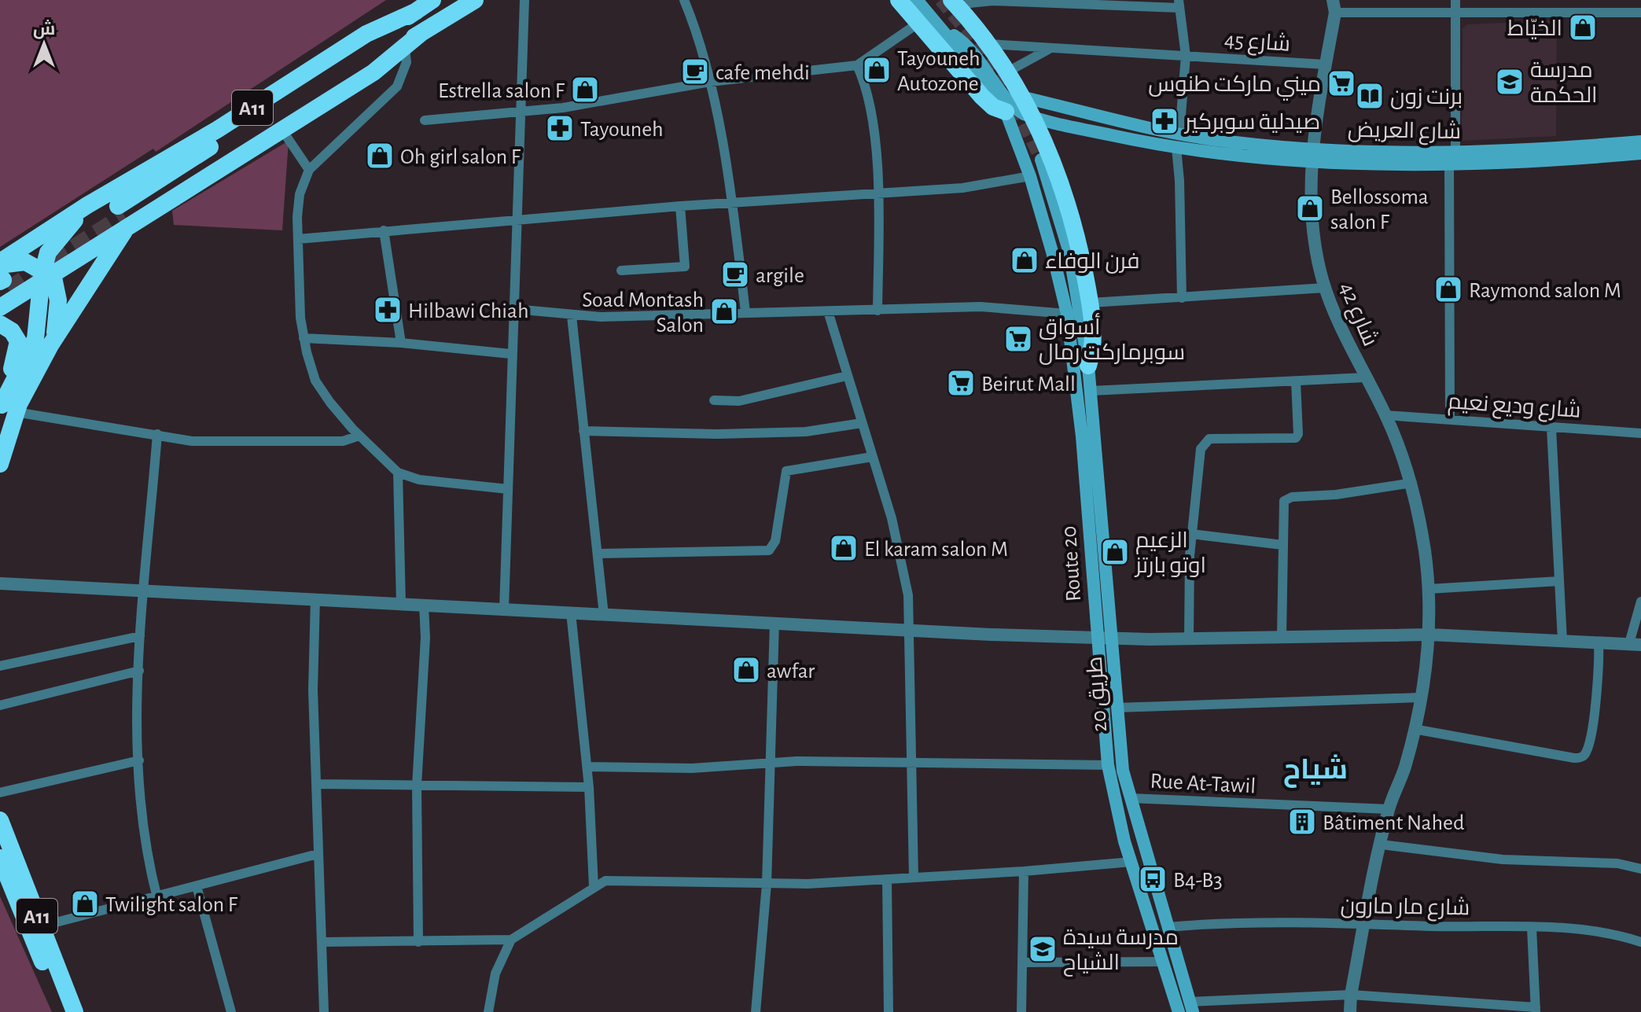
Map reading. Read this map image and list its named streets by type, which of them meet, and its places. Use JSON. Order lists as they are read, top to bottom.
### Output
{
  "streets": {
    "highway": ["A11"],
    "main road": ["شارع العريض", "Route 20", "طريق 20"],
    "street": [
      "شارع 45",
      "شارع 42",
      "شارع وديع نعيم",
      "Rue At-Tawil",
      "شارع مار مارون"
    ]
  },
  "crossings": [
    ["شارع 45", "شارع 42"],
    ["شارع العريض", "شارع 42"],
    ["شارع 42", "شارع وديع نعيم"],
    ["شارع 42", "Rue At-Tawil"],
    ["شارع 42", "شارع مار مارون"],
    ["طريق 20", "Rue At-Tawil"],
    ["طريق 20", "شارع مار مارون"]
  ],
  "districts": ["شياح"],
  "places": {
    "shop": [
      "الخيّاط",
      "Tayouneh Autozone",
      "Estrella salon F",
      "Oh girl salon F",
      "Bellossoma salon F",
      "فرن الوفاء",
      "Raymond salon M",
      "Soad Montash Salon",
      "El karam salon M",
      "الزعيم اوتو بارتز",
      "awfar",
      "Twilight salon F"
    ],
    "cafe": ["cafe mehdi", "argile"],
    "school or university": ["مدرسة الحكمة", "مدرسة سيدة الشياح"],
    "supermarket": ["ميني ماركت طنوس", "أسواق سوبرماركت رمال", "Beirut Mall"],
    "library": ["برنت زون"],
    "pharmacy": ["صيدلية سوبركير", "Tayouneh", "Hilbawi Chiah"],
    "building": ["Bâtiment Nahed"],
    "bus stop": ["B4-B3"]
  },
  "north": "top"
}
